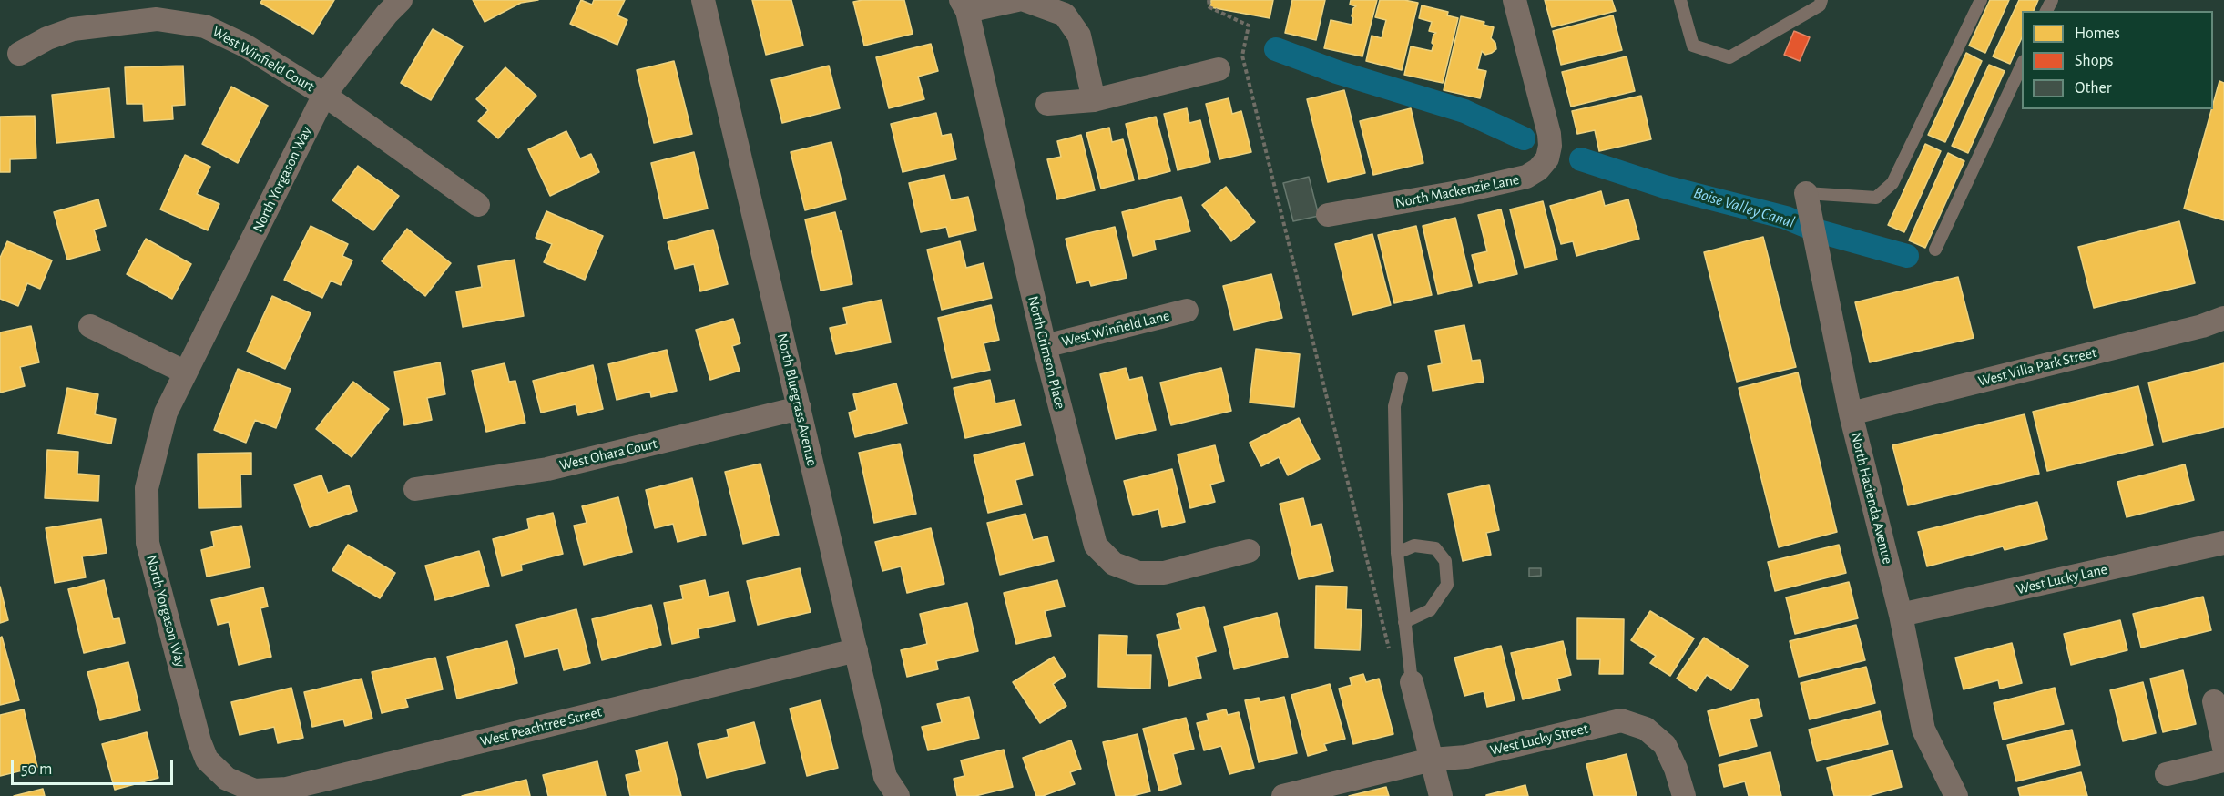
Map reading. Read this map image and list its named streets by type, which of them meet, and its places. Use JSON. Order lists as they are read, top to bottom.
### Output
{
  "streets": {
    "street": [
      "West Winfield Court",
      "North Yorgason Way",
      "North Mackenzie Lane",
      "West Winfield Lane",
      "North Crimson Place",
      "West Villa Park Street",
      "North Bluegrass Avenue",
      "West Ohara Court",
      "North Hacienda Avenue",
      "West Lucky Lane",
      "West Peachtree Street",
      "West Lucky Street"
    ]
  },
  "crossings": [
    ["West Winfield Court", "North Yorgason Way"],
    ["North Yorgason Way", "West Peachtree Street"],
    ["West Winfield Lane", "North Crimson Place"],
    ["West Villa Park Street", "North Hacienda Avenue"],
    ["North Bluegrass Avenue", "West Ohara Court"],
    ["North Bluegrass Avenue", "West Peachtree Street"],
    ["North Hacienda Avenue", "West Lucky Lane"]
  ],
  "water": ["Boise Valley Canal"],
  "legend": ["Homes", "Shops", "Other"],
  "scale_bar": "50 m"
}
